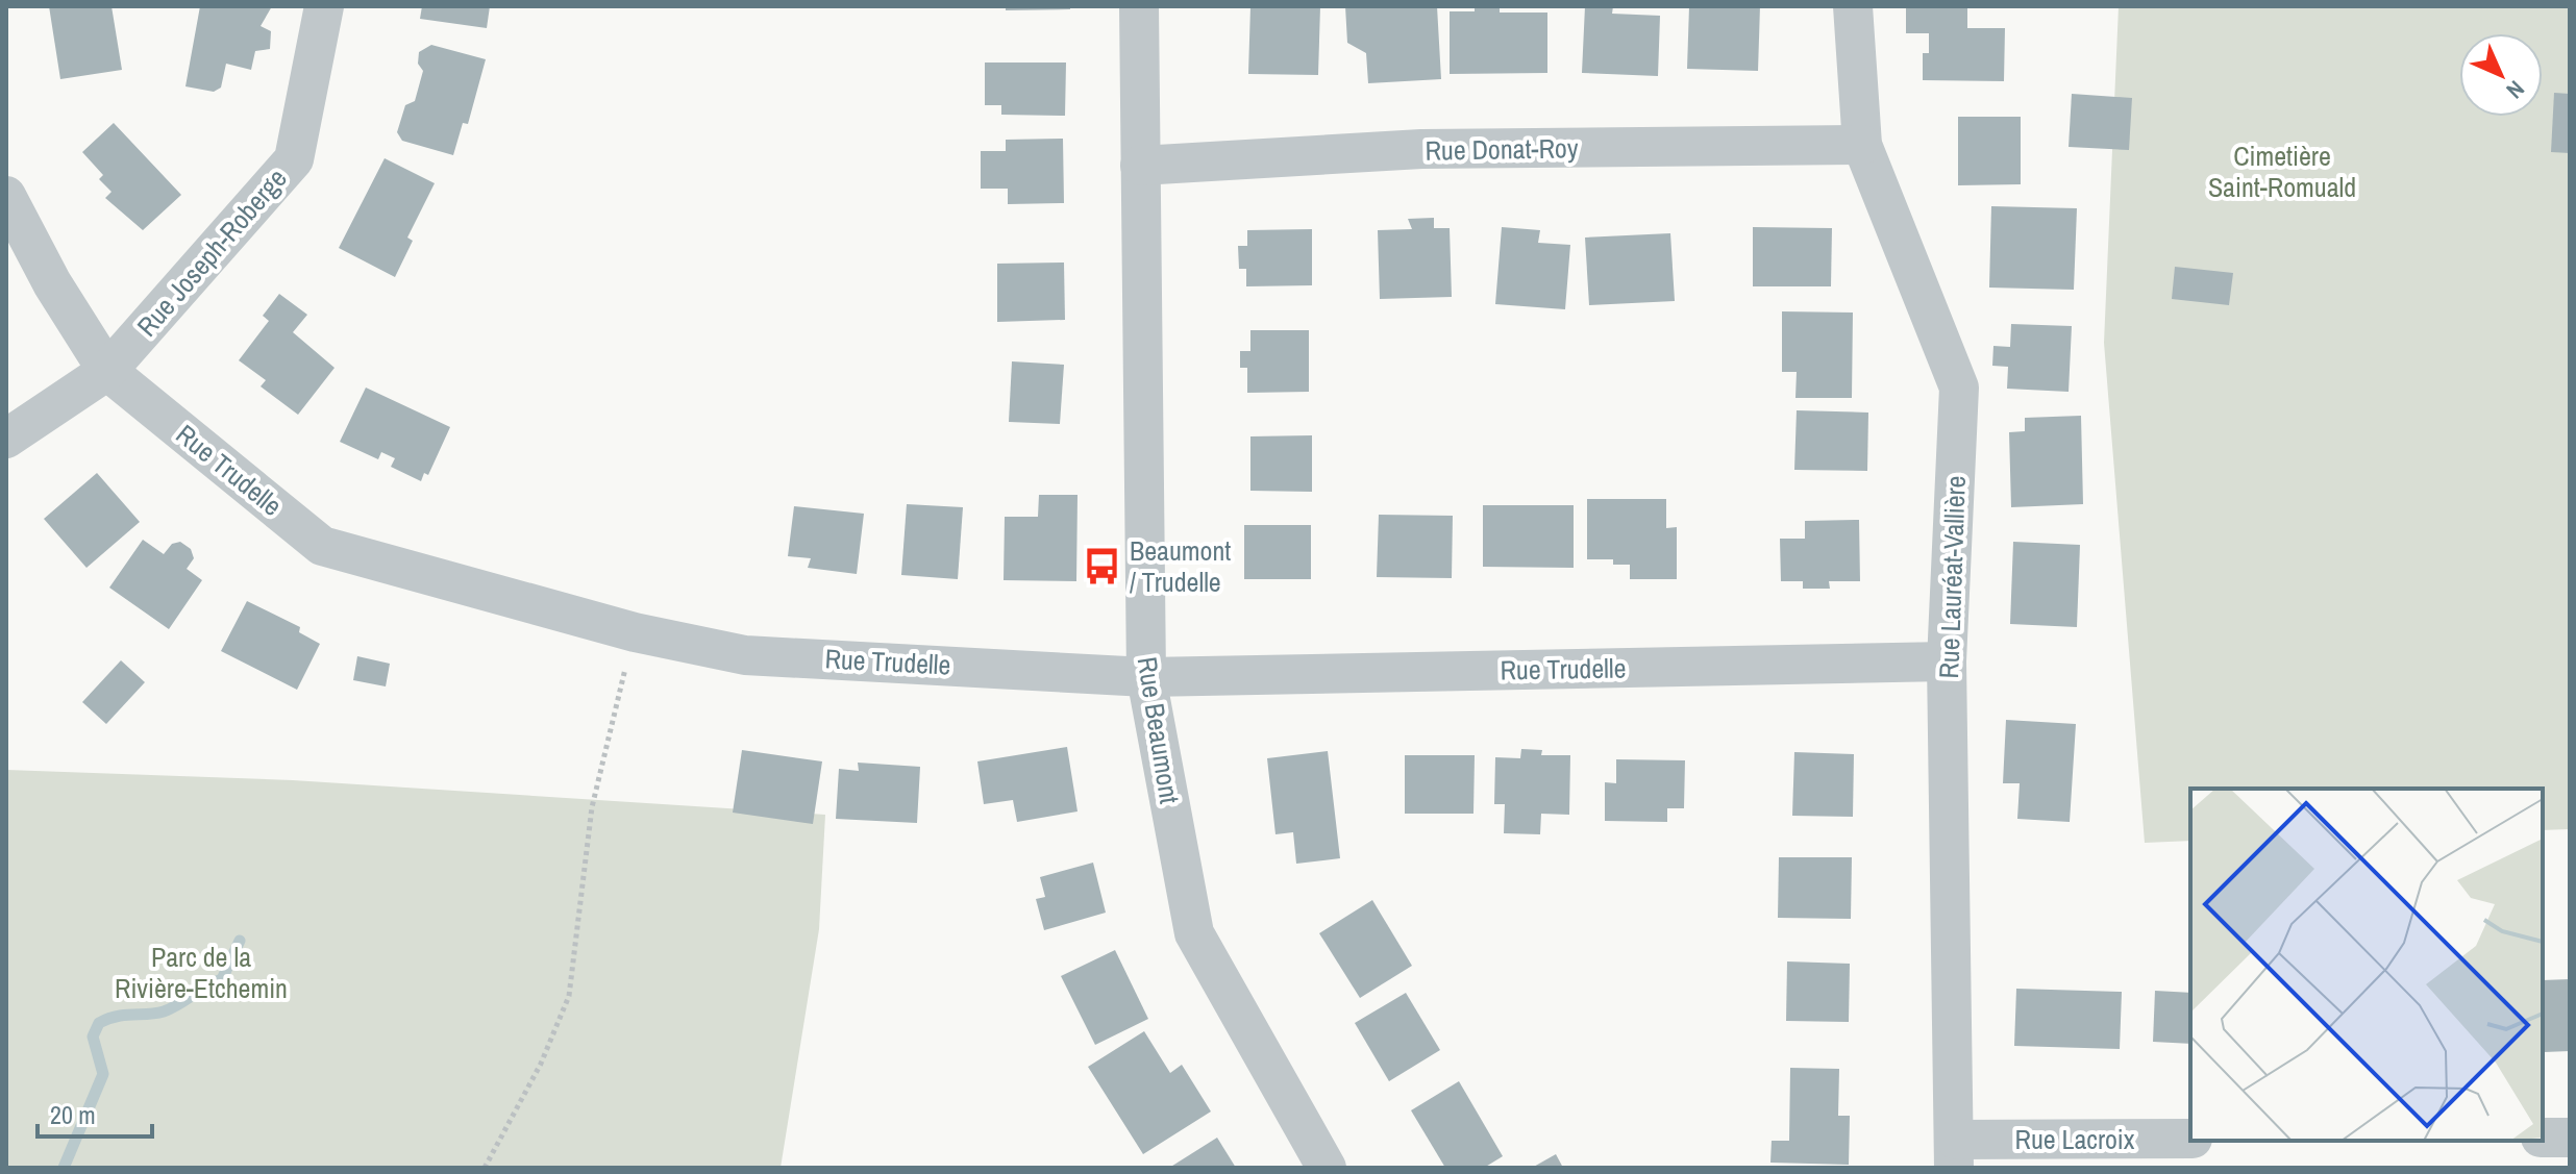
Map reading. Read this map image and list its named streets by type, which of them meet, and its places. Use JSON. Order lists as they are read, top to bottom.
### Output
{
  "streets": {
    "street": [
      "Rue Donat-Roy",
      "Rue Joseph-Roberge",
      "Rue Trudelle",
      "Rue Lauréat-Vallière",
      "Rue Beaumont",
      "Rue Lacroix"
    ]
  },
  "crossings": [
    ["Rue Donat-Roy", "Rue Lauréat-Vallière"],
    ["Rue Donat-Roy", "Rue Beaumont"],
    ["Rue Joseph-Roberge", "Rue Trudelle"],
    ["Rue Trudelle", "Rue Lauréat-Vallière"],
    ["Rue Trudelle", "Rue Beaumont"],
    ["Rue Lauréat-Vallière", "Rue Lacroix"]
  ],
  "parks": ["Cimetière Saint-Romuald", "Parc de la Rivière-Etchemin"],
  "places": {
    "bus stop": ["Beaumont / Trudelle"]
  },
  "scale_bar": "20 m",
  "north": "bottom right"
}
